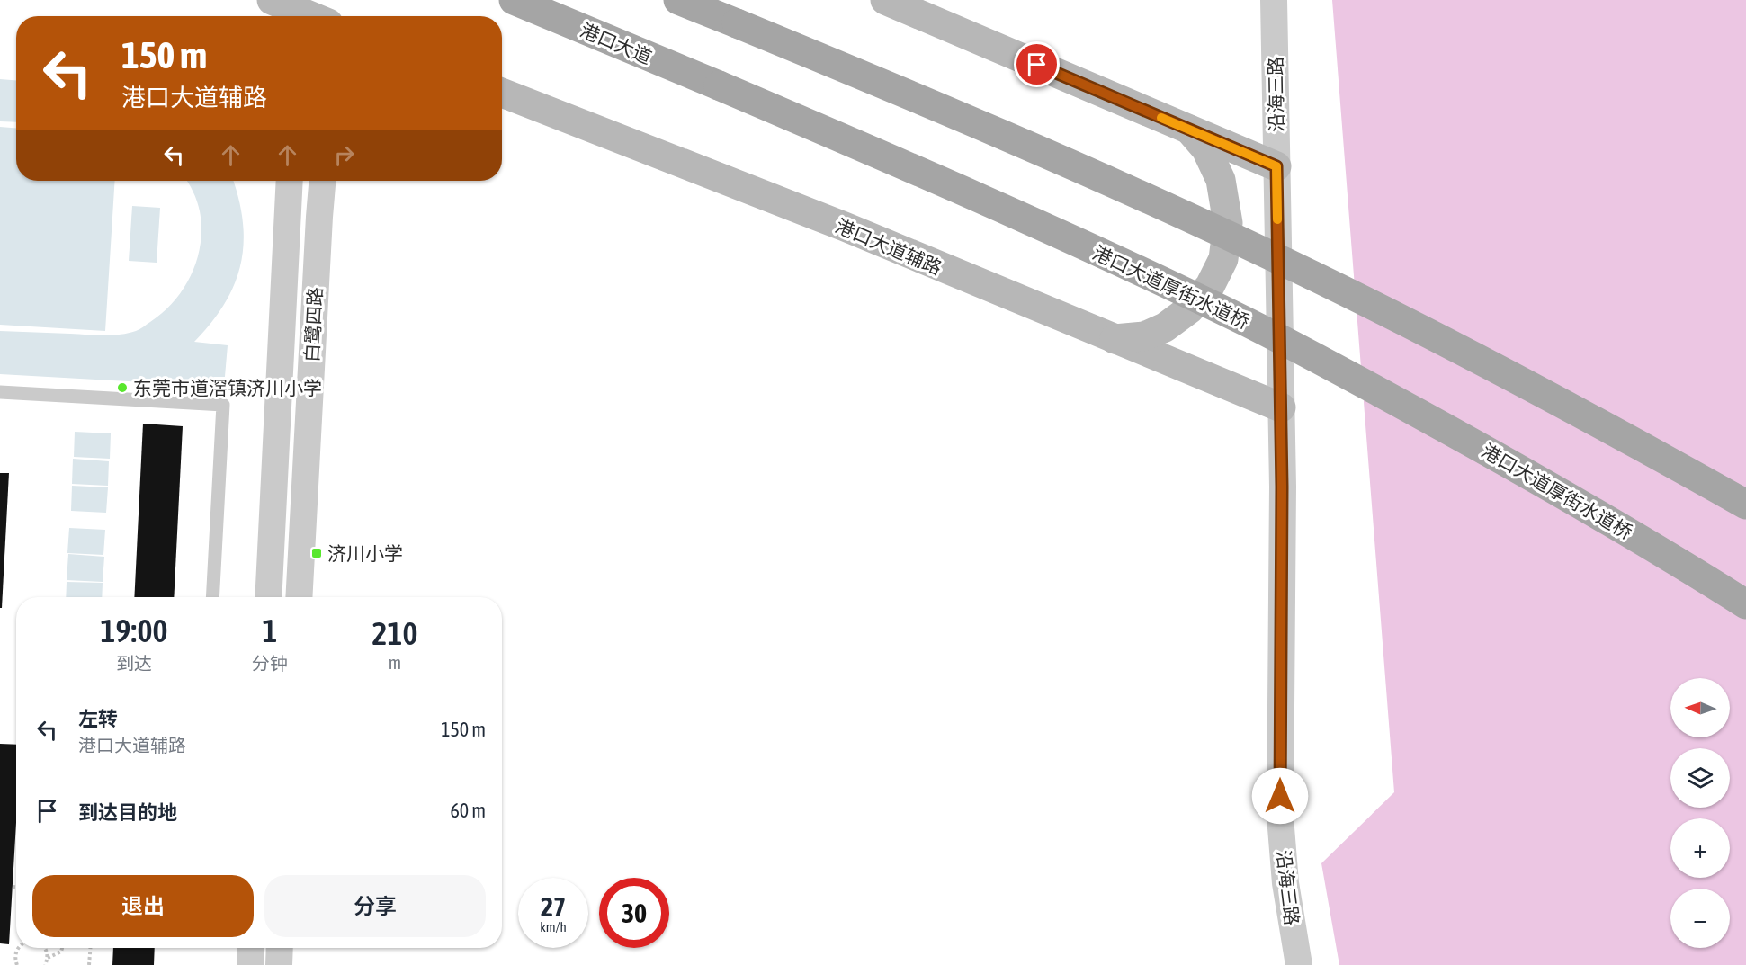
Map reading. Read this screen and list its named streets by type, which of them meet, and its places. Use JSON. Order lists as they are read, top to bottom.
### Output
{
  "streets": {
    "main road": ["港口大道", "港口大道辅路", "港口大道厚街水道桥"],
    "street": ["沿海三路", "白鹭四路"]
  },
  "crossings": [
    ["港口大道", "港口大道厚街水道桥"],
    ["沿海三路", "港口大道辅路"]
  ],
  "places": {
    "other": ["东莞市道滘镇济川小学"],
    "transit": ["济川小学"]
  },
  "north": "left",
  "page": {
    "turn": ["150 m", "港口大道辅路"],
    "eta": [
      "19:00",
      "到达",
      "1",
      "分钟",
      "210",
      "m"
    ],
    "map_buttons": ["+", "−"],
    "list": [
      {
        "name": "左转",
        "note": "港口大道辅路",
        "value": "150 m"
      },
      {
        "name": "到达目的地",
        "value": "60 m"
      }
    ],
    "buttons": ["退出", "分享"],
    "speed": "27 km/h",
    "limit": "30"
  }
}
